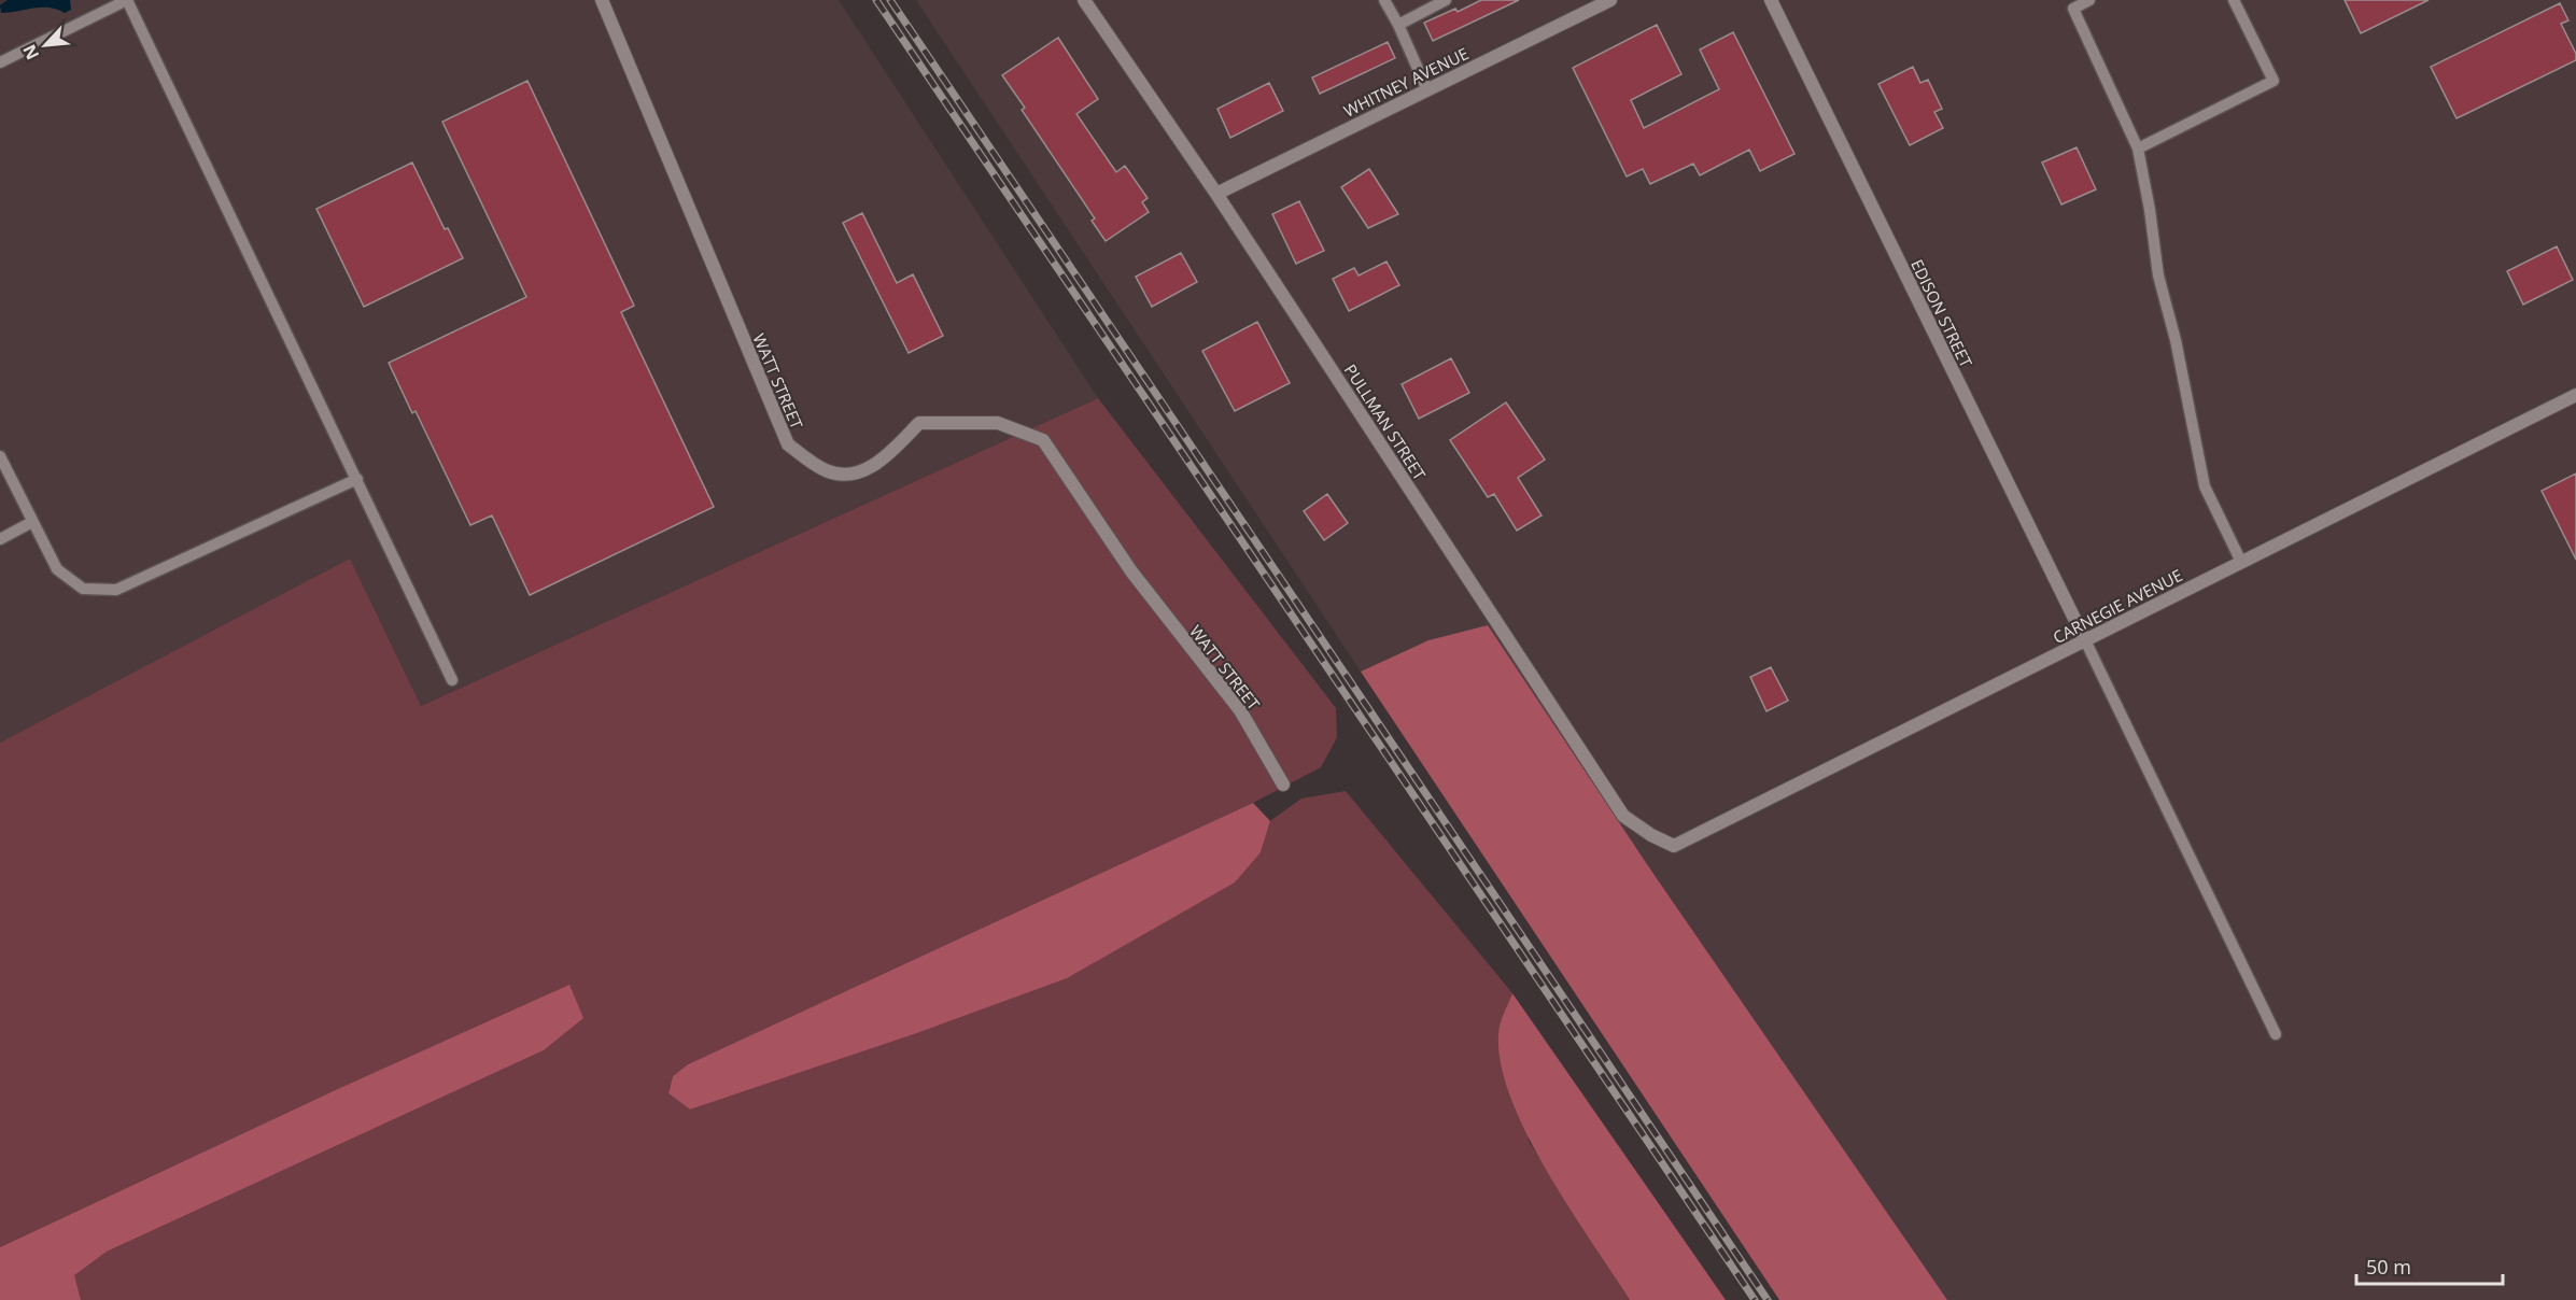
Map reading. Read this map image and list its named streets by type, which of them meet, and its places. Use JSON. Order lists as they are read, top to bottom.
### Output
{
  "streets": {
    "street": [
      "WHITNEY AVENUE",
      "EDISON STREET",
      "WATT STREET",
      "PULLMAN STREET",
      "CARNEGIE AVENUE"
    ]
  },
  "crossings": [
    ["WHITNEY AVENUE", "PULLMAN STREET"],
    ["EDISON STREET", "CARNEGIE AVENUE"],
    ["PULLMAN STREET", "CARNEGIE AVENUE"]
  ],
  "scale_bar": "50 m",
  "north": "bottom left"
}
